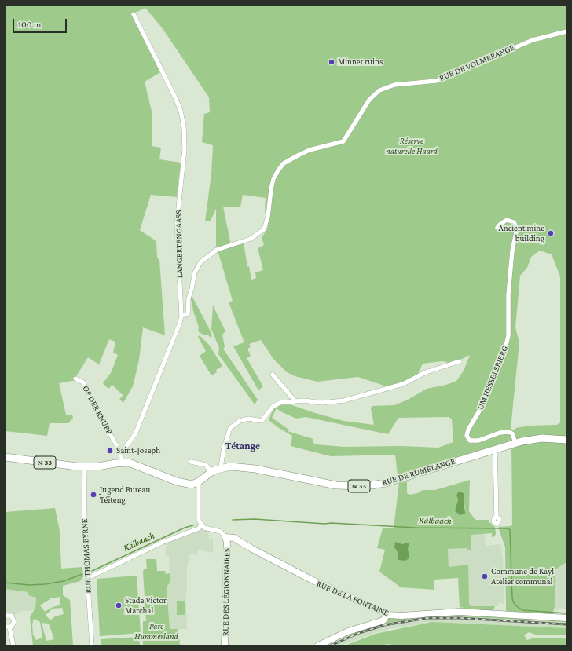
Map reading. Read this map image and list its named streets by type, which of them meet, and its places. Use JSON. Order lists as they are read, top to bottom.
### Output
{
  "streets": {
    "main road": ["N 33", "RUE DE RUMELANGE"],
    "street": [
      "RUE DE VOLMERANGE",
      "LANGERTENGAASS",
      "UM HESSELSBIERG",
      "OP DER KNUPP",
      "RUE THOMAS BYRNE",
      "RUE DES LÉGIONNAIRES",
      "RUE DE LA FONTAINE"
    ]
  },
  "crossings": [
    ["RUE DE VOLMERANGE", "LANGERTENGAASS"],
    ["LANGERTENGAASS", "OP DER KNUPP"],
    ["UM HESSELSBIERG", "RUE DE RUMELANGE"],
    ["OP DER KNUPP", "N 33"],
    ["N 33", "RUE DE RUMELANGE"],
    ["N 33", "RUE THOMAS BYRNE"],
    ["RUE DES LÉGIONNAIRES", "RUE DE LA FONTAINE"]
  ],
  "districts": ["Tétange"],
  "water": ["Kälbaach"],
  "parks": ["Réserve naturelle Haard", "Parc Hummerland"],
  "places": [
    "Minnet ruins",
    "Ancient mine building",
    "Saint-Joseph",
    "Jugend Bureau Téiteng",
    "Commune de Kayl Atelier communal",
    "Stade Victor Marchal"
  ],
  "scale_bar": "100 m"
}
